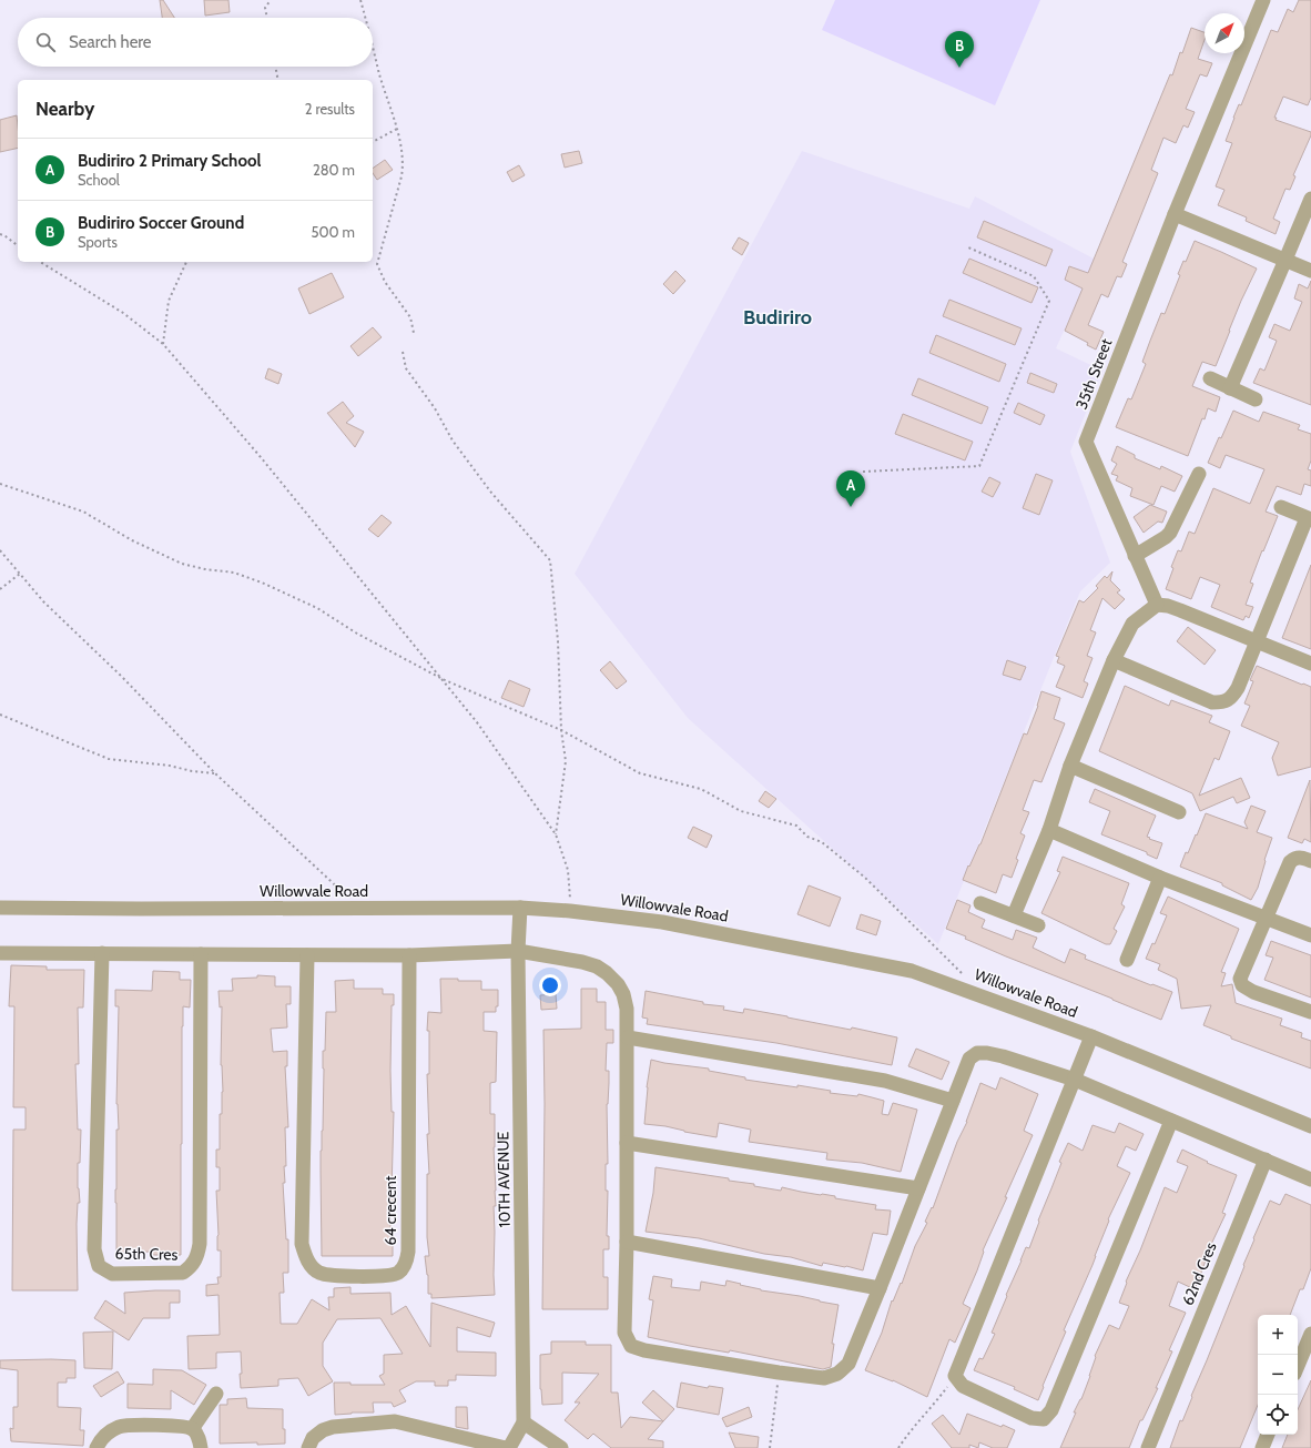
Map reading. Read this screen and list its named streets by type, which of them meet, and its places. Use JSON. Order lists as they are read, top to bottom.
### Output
{
  "streets": {
    "street": [
      "35th Street",
      "Willowvale Road",
      "10TH AVENUE",
      "64 crecent",
      "65th Cres",
      "62nd Cres"
    ]
  },
  "crossings": [
    ["Willowvale Road", "10TH AVENUE"]
  ],
  "districts": ["Budiriro"],
  "north": "top right",
  "page": {
    "search": "Search here",
    "pins": ["B", "A"],
    "heading": ["Nearby", "2 results"],
    "list": [
      {
        "mark": "A",
        "name": "Budiriro 2 Primary School",
        "note": "School",
        "value": "280 m"
      },
      {
        "mark": "B",
        "name": "Budiriro Soccer Ground",
        "note": "Sports",
        "value": "500 m"
      }
    ],
    "map_buttons": ["+", "−"]
  }
}
